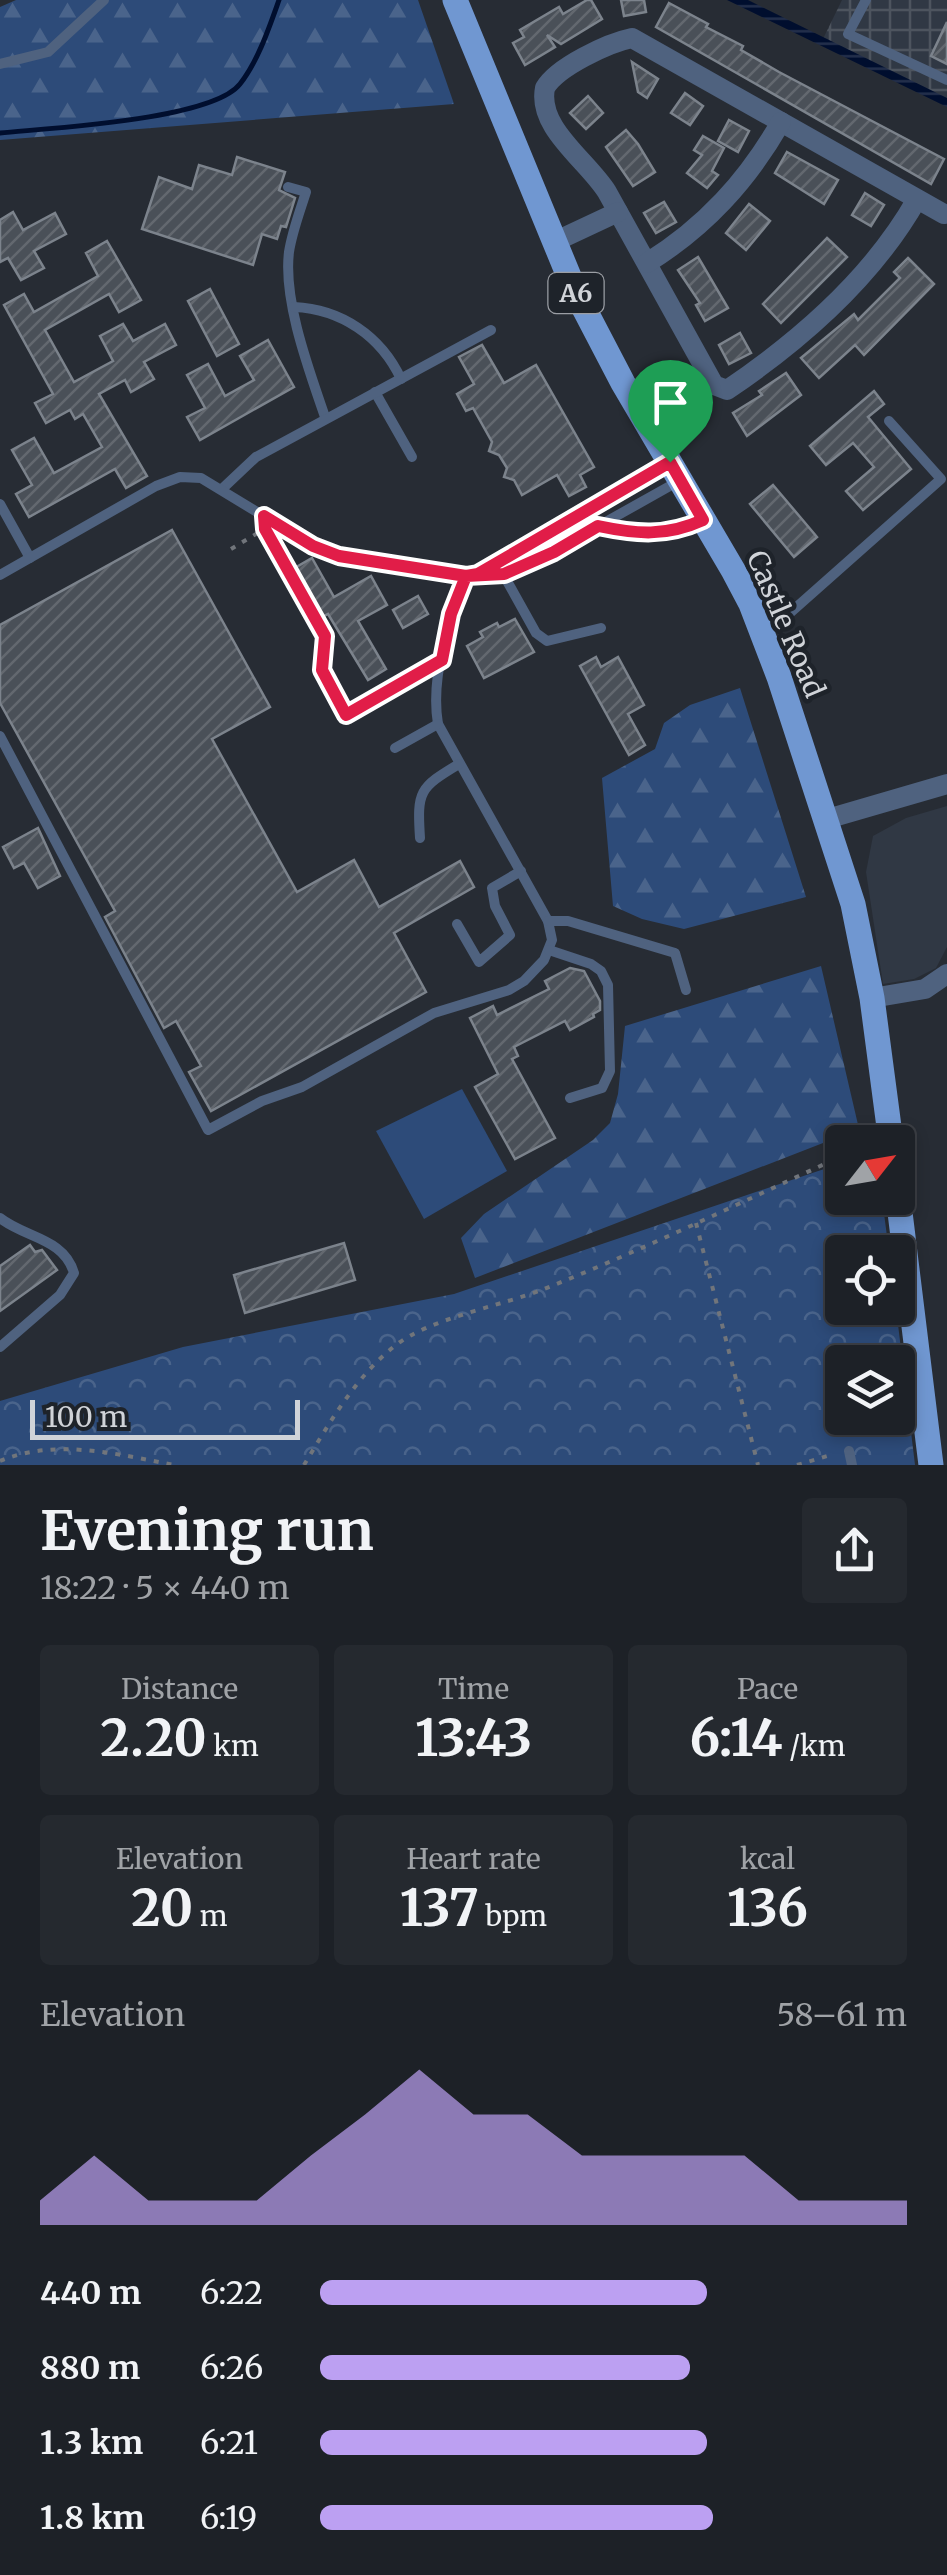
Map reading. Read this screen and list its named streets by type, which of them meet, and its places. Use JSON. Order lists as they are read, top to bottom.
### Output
{
  "streets": {
    "main road": ["A6", "Castle Road"]
  },
  "scale_bar": "100 m",
  "north": "top right",
  "page": {
    "scale": "100 m",
    "heading": ["Evening run", "18:22 · 5 × 440 m"],
    "stats": [
      ["Distance", "2.20 km"],
      ["Time", "13:43"],
      ["Pace", "6:14 /km"],
      ["Elevation", "20 m"],
      ["Heart rate", "137 bpm"],
      ["kcal", "136"]
    ],
    "chart": ["Elevation", "58–61 m"],
    "list": [
      {
        "name": "440 m",
        "note": "6:22"
      },
      {
        "name": "880 m",
        "note": "6:26"
      },
      {
        "name": "1.3 km",
        "note": "6:21"
      },
      {
        "name": "1.8 km",
        "note": "6:19"
      }
    ]
  }
}
